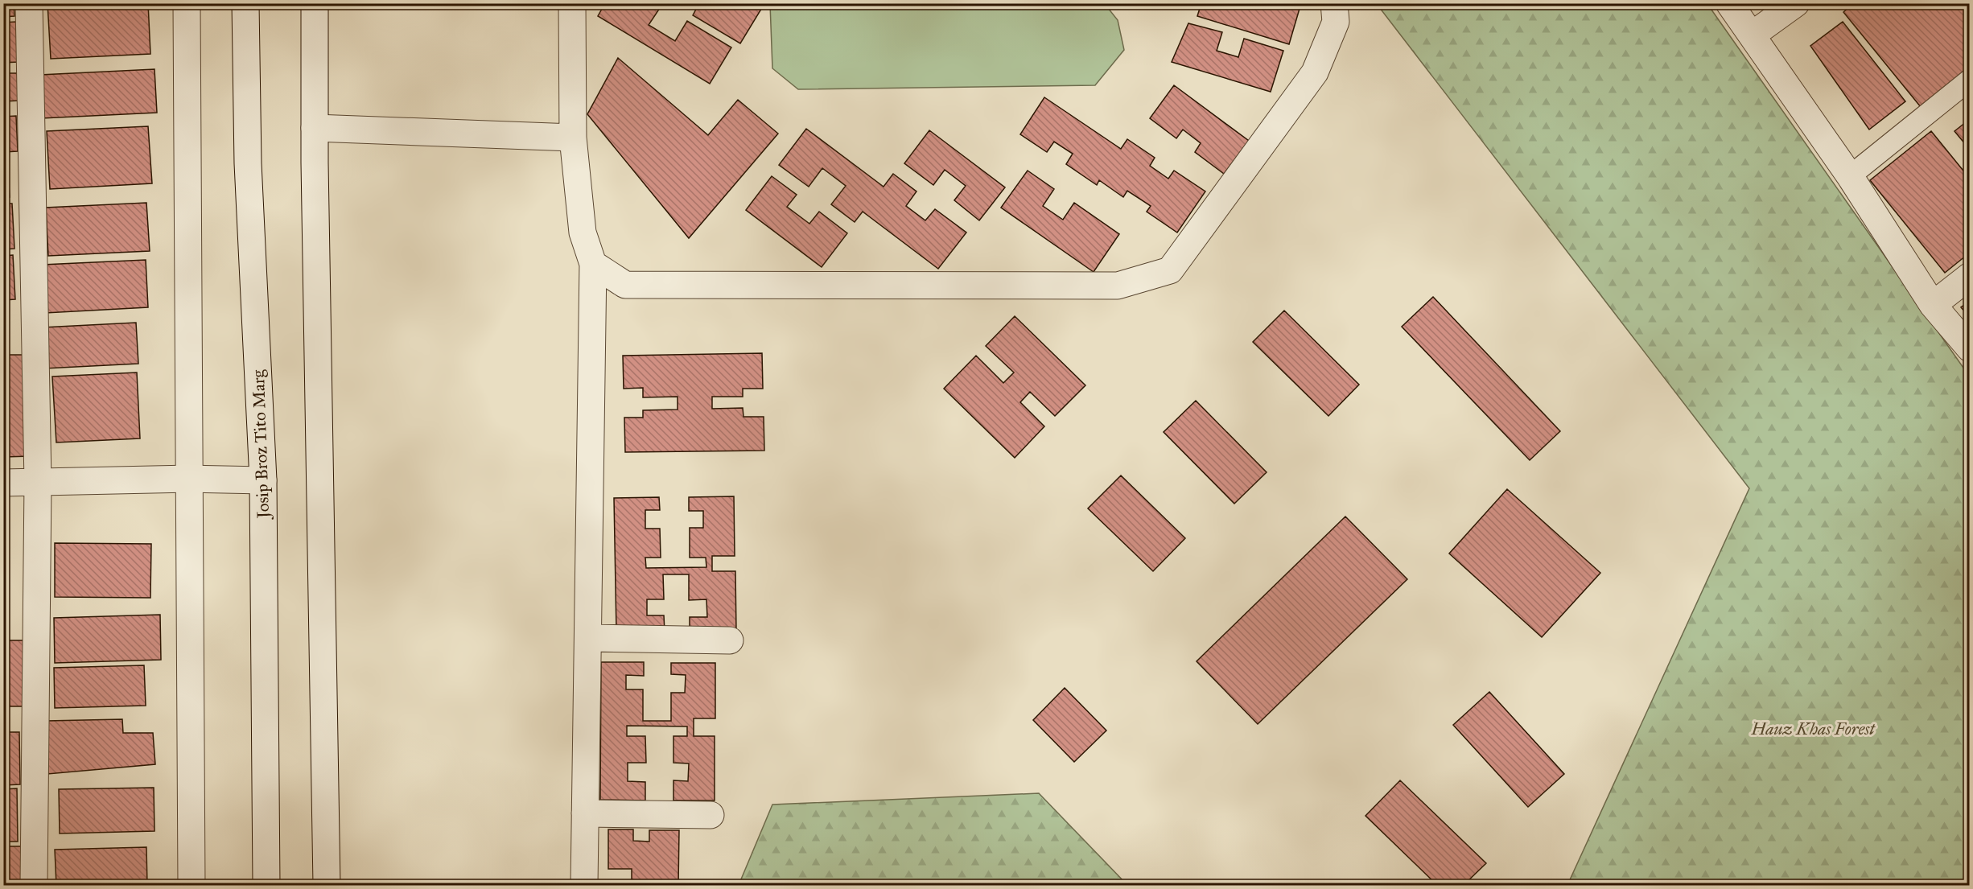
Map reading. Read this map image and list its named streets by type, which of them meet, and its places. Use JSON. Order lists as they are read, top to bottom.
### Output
{
  "streets": {
    "street": ["Josip Broz Tito Marg"]
  },
  "parks": ["Hauz Khas Forest"]
}
